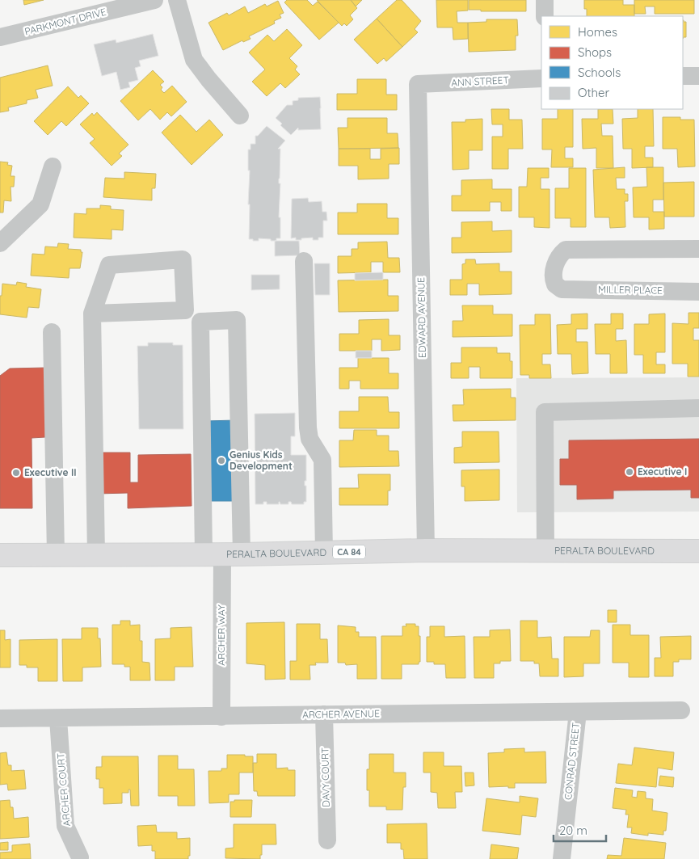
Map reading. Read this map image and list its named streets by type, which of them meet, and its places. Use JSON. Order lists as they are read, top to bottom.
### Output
{
  "streets": {
    "main road": ["PERALTA BOULEVARD", "CA 84"],
    "street": [
      "PARKMONT DRIVE",
      "ANN STREET",
      "MILLER PLACE",
      "EDWARD AVENUE",
      "ARCHER WAY",
      "ARCHER AVENUE",
      "CONRAD STREET",
      "DAVY COURT",
      "ARCHER COURT"
    ]
  },
  "crossings": [
    ["ANN STREET", "EDWARD AVENUE"],
    ["EDWARD AVENUE", "PERALTA BOULEVARD"],
    ["PERALTA BOULEVARD", "ARCHER WAY"],
    ["ARCHER WAY", "ARCHER AVENUE"],
    ["ARCHER AVENUE", "CONRAD STREET"],
    ["ARCHER AVENUE", "DAVY COURT"],
    ["ARCHER AVENUE", "ARCHER COURT"]
  ],
  "places": ["Genius Kids Development", "Executive I", "Executive II"],
  "legend": [
    "Homes",
    "Shops",
    "Schools",
    "Other"
  ],
  "scale_bar": "20 m"
}
